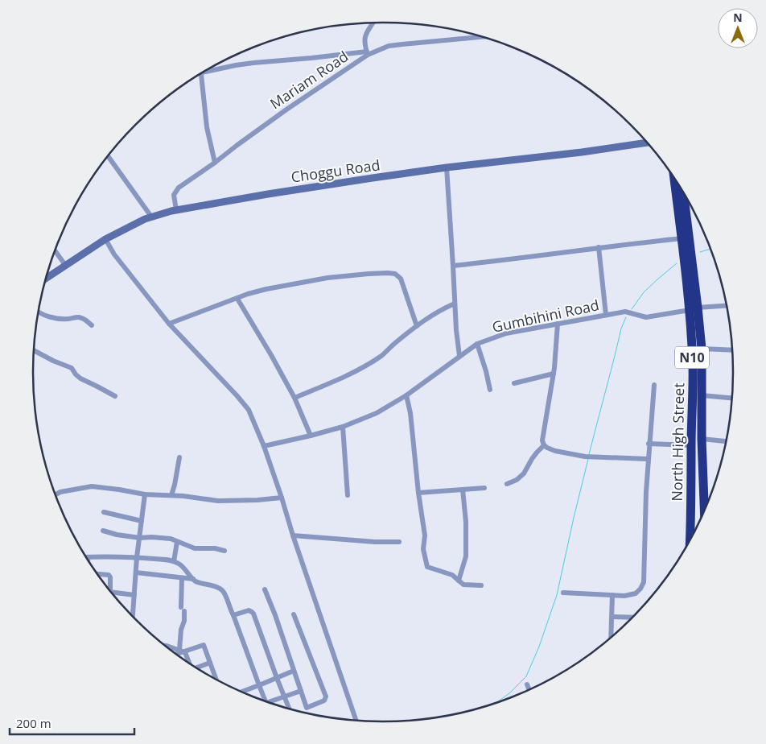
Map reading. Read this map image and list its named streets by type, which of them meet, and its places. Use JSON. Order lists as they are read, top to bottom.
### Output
{
  "streets": {
    "highway": ["N10", "North High Street"],
    "main road": ["Choggu Road"],
    "street": ["Mariam Road", "Gumbihini Road"]
  },
  "crossings": [
    ["Mariam Road", "Choggu Road"],
    ["Gumbihini Road", "North High Street"]
  ],
  "scale_bar": "200 m",
  "north": "top"
}
